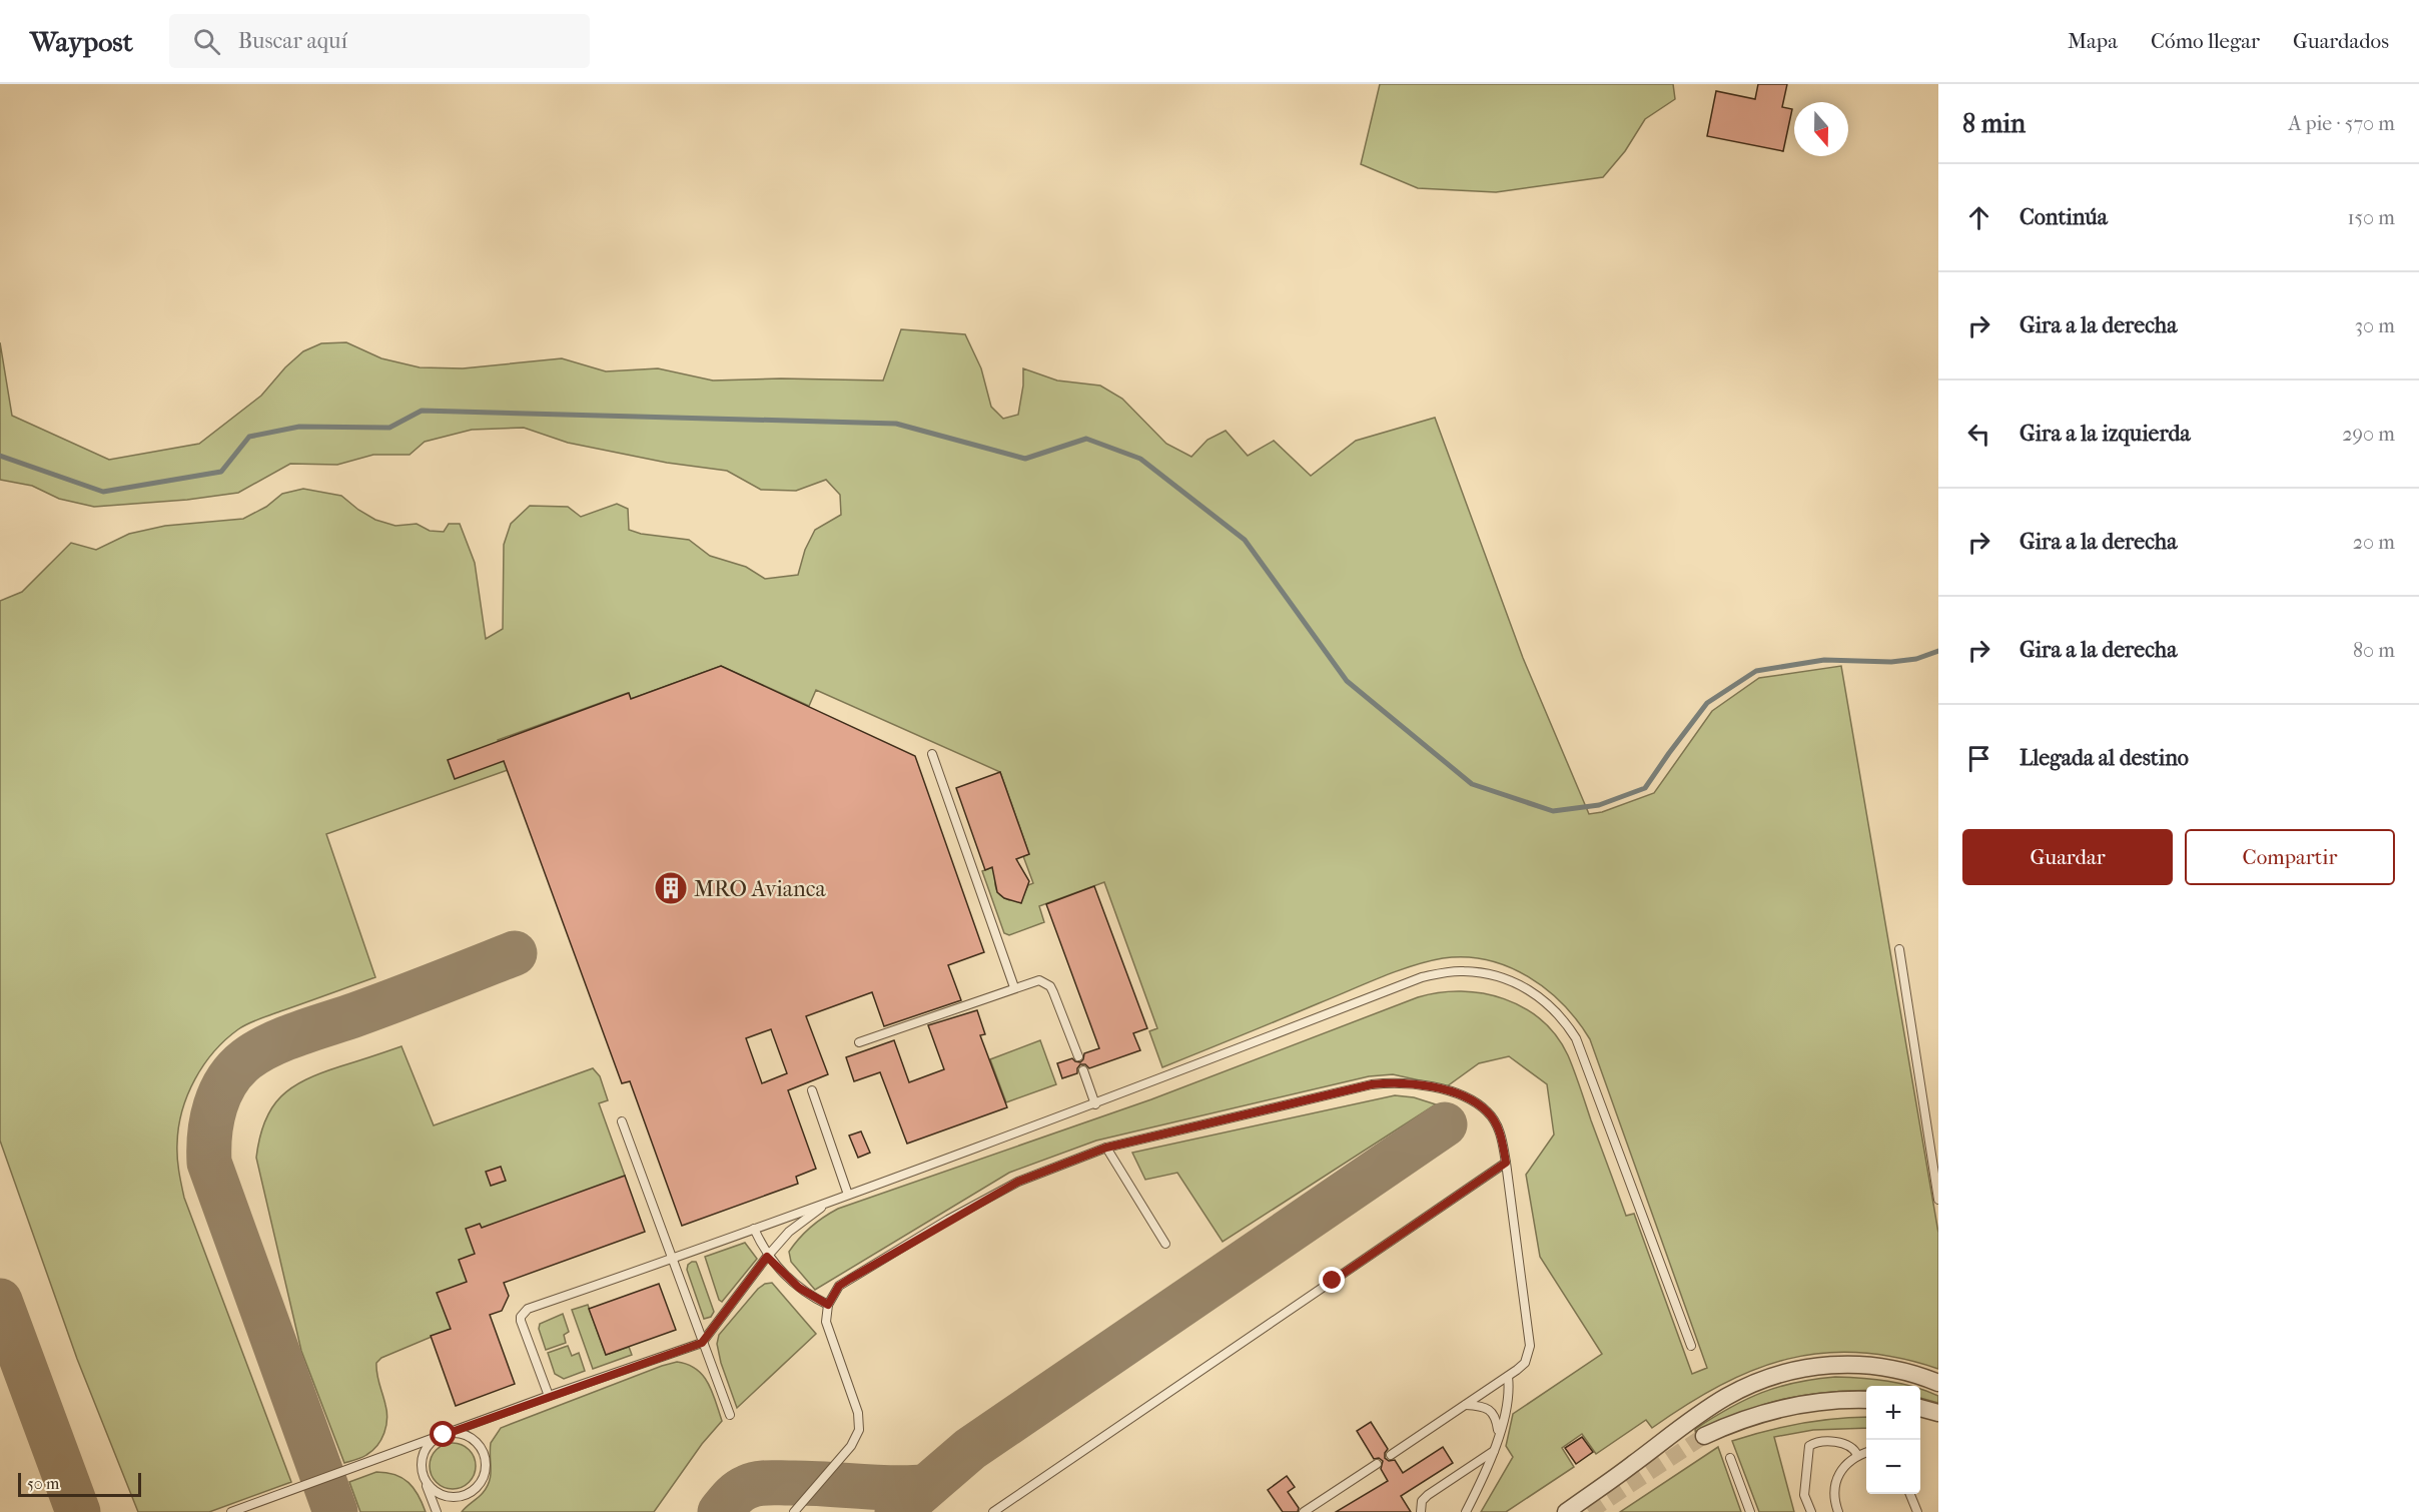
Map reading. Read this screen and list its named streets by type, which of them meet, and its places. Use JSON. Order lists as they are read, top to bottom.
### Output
{
  "places": {
    "building": ["MRO Avianca"]
  },
  "scale_bar": "50 m",
  "north": "bottom",
  "page": {
    "header": "Waypost",
    "search": "Buscar aquí",
    "nav": ["Mapa", "Cómo llegar", "Guardados"],
    "heading": ["8 min", "A pie · 570 m"],
    "list": [
      ["Continúa", "150 m"],
      ["Gira a la derecha", "30 m"],
      ["Gira a la izquierda", "290 m"],
      ["Gira a la derecha", "20 m"],
      ["Gira a la derecha", "80 m"],
      "Llegada al destino"
    ],
    "buttons": ["Guardar", "Compartir"],
    "map_buttons": ["+", "−"],
    "scale": "50 m"
  }
}
